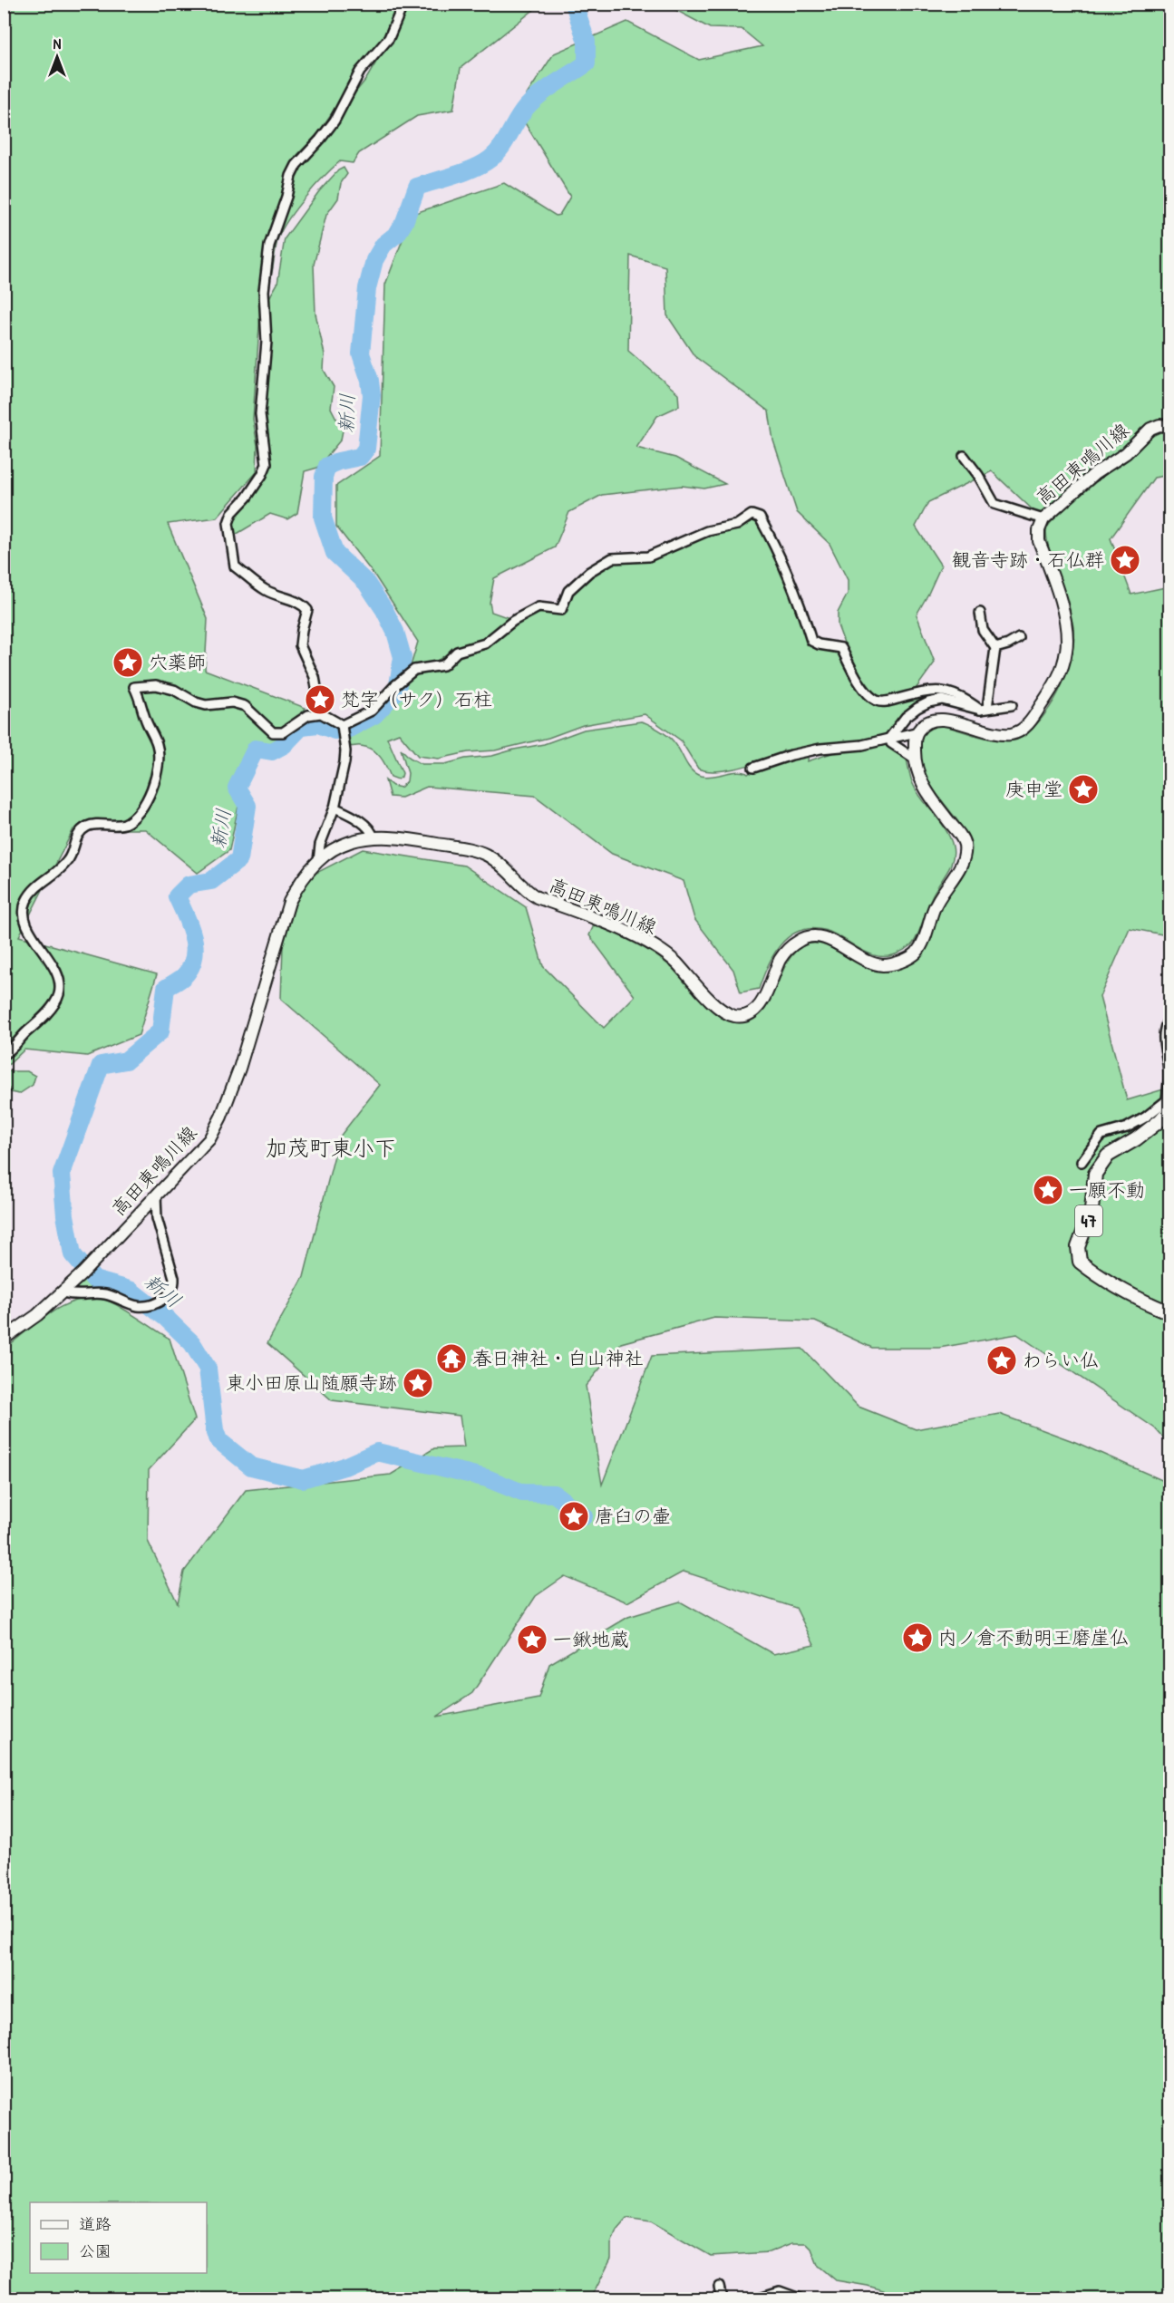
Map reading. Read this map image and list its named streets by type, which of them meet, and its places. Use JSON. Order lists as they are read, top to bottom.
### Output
{
  "streets": {
    "main road": ["高田東鳴川線", "47"]
  },
  "districts": ["加茂町東小下"],
  "water": ["新川"],
  "places": {
    "place": [
      "観音寺跡・石仏群",
      "穴薬師",
      "梵字（サク）石柱",
      "庚申堂",
      "一願不動",
      "わらい仏",
      "東小田原山随願寺跡",
      "唐臼の壷",
      "内ノ倉不動明王磨崖仏",
      "一鍬地蔵"
    ],
    "temple": ["春日神社・白山神社"]
  },
  "legend": ["道路", "公園"],
  "north": "top"
}
